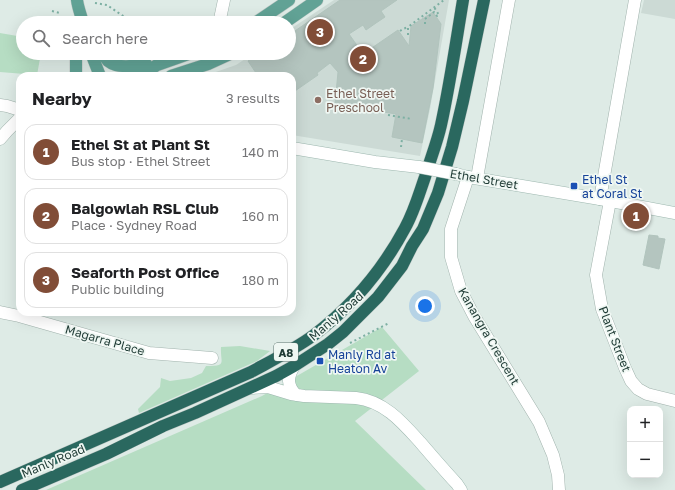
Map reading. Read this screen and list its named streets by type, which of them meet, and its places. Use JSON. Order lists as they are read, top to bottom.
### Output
{
  "streets": {
    "highway": ["Manly Road", "A8"],
    "street": [
      "Ethel Street",
      "Kanangra Crescent",
      "Plant Street",
      "Magarra Place"
    ]
  },
  "crossings": [
    ["Ethel Street", "Kanangra Crescent"],
    ["Ethel Street", "Plant Street"]
  ],
  "places": {
    "other": ["Ethel Street Preschool"],
    "transit": ["Ethel St at Coral St", "Manly Rd at Heaton Av"]
  },
  "page": {
    "search": "Search here",
    "pins": ["3", "2", "1"],
    "heading": ["Nearby", "3 results"],
    "list": [
      {
        "mark": "1",
        "name": "Ethel St at Plant St",
        "note": "Bus stop · Ethel Street",
        "value": "140 m"
      },
      {
        "mark": "2",
        "name": "Balgowlah RSL Club",
        "note": "Place · Sydney Road",
        "value": "160 m"
      },
      {
        "mark": "3",
        "name": "Seaforth Post Office",
        "note": "Public building",
        "value": "180 m"
      }
    ],
    "map_buttons": ["+", "−"]
  }
}
